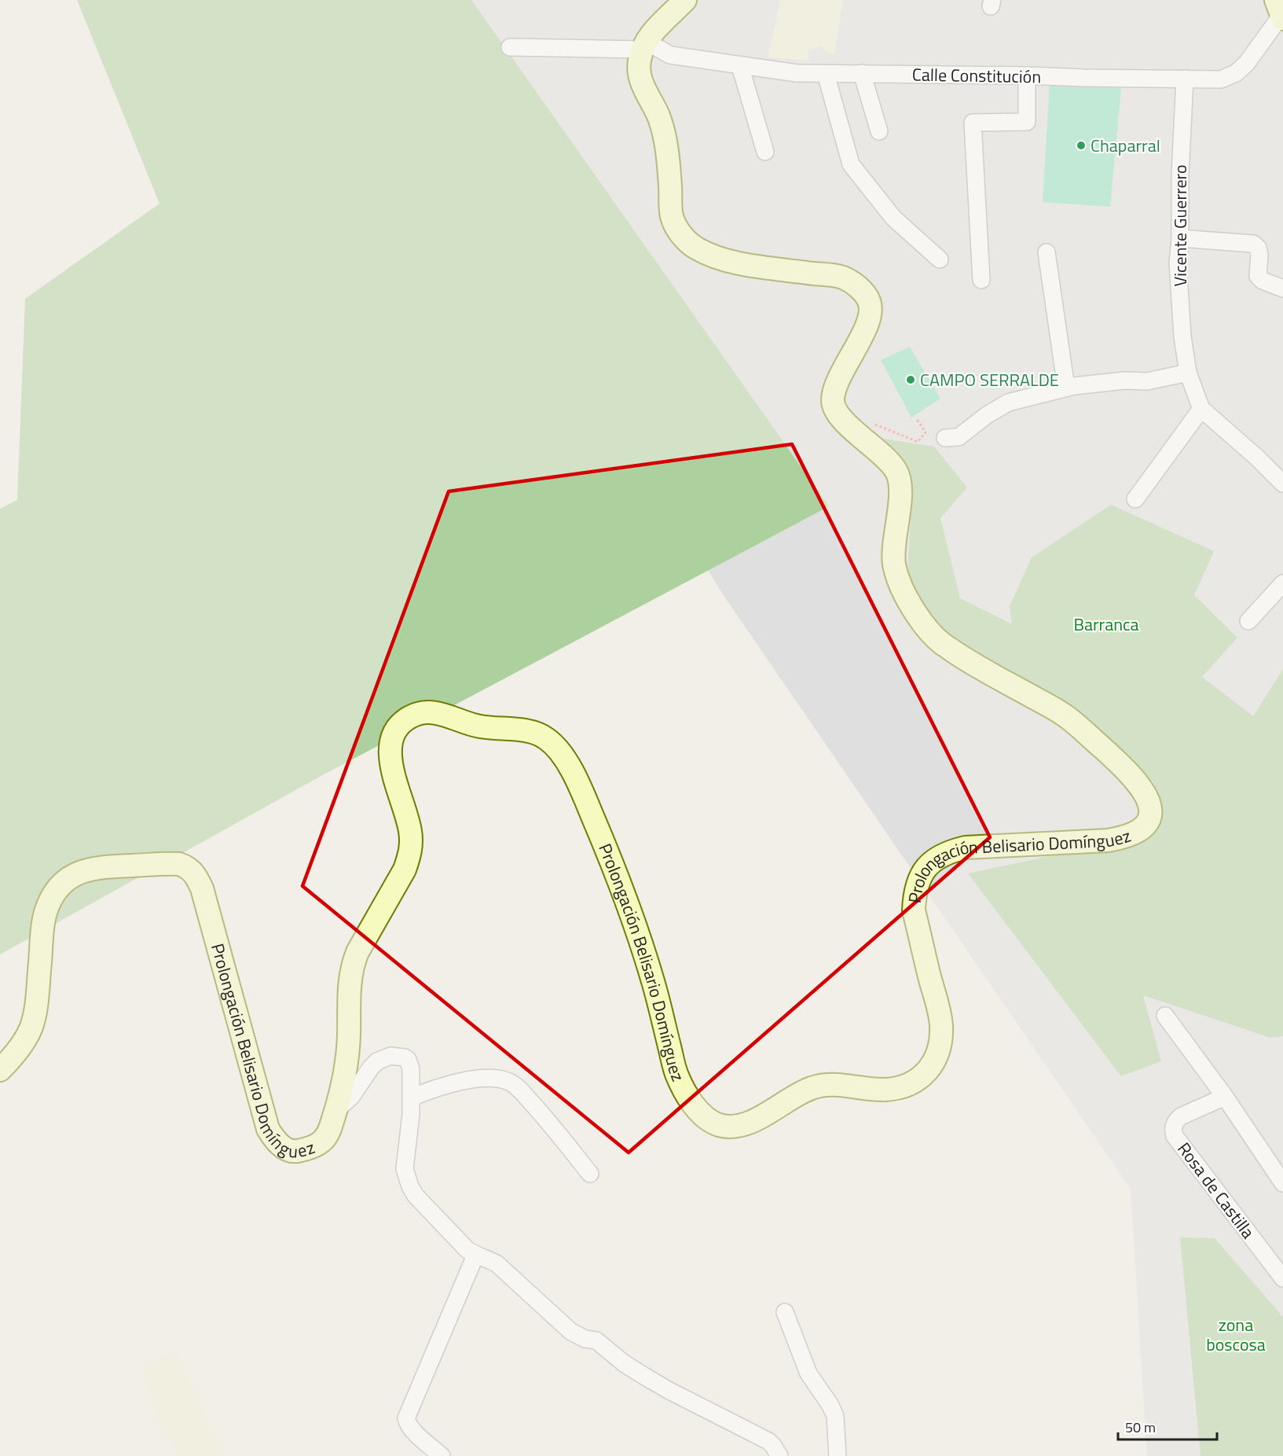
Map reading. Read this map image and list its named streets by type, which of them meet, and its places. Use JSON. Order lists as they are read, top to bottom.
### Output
{
  "streets": {
    "main road": ["Prolongación Belisario Domínguez"],
    "street": ["Calle Constitución", "Vicente Guerrero", "Rosa de Castilla"]
  },
  "crossings": [
    ["Calle Constitución", "Vicente Guerrero"],
    ["Calle Constitución", "Prolongación Belisario Domínguez"]
  ],
  "parks": ["Barranca", "zona boscosa"],
  "places": ["Chaparral", "CAMPO SERRALDE"],
  "scale_bar": "50 m"
}
